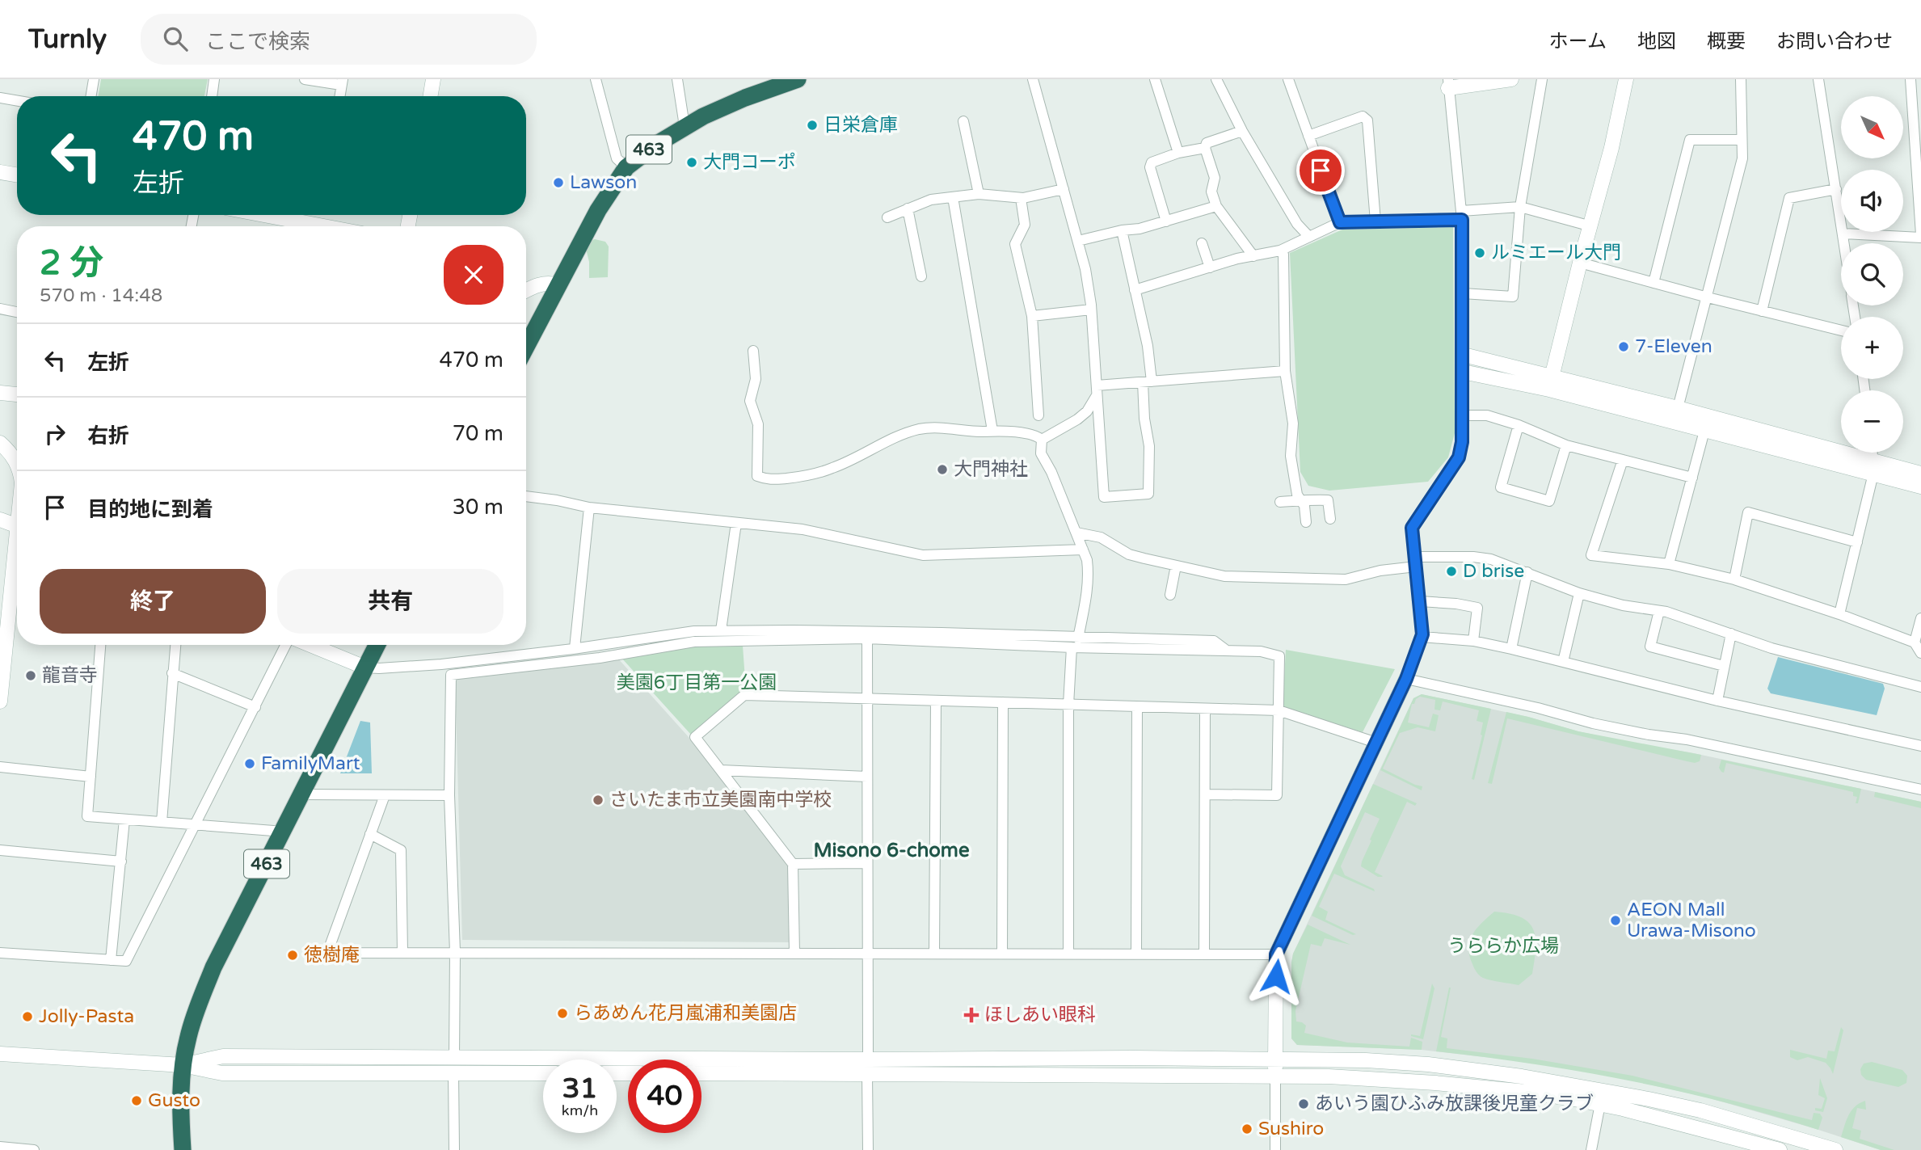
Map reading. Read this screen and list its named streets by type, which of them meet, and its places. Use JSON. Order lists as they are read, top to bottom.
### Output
{
  "streets": {
    "highway": ["463"]
  },
  "districts": ["Misono 6-chome"],
  "parks": ["美園6丁目第一公園", "うららか広場"],
  "places": {
    "other": [
      "日栄倉庫",
      "大門コーポ",
      "Lawson",
      "ルミエール大門",
      "7-Eleven",
      "大門神社",
      "D brise",
      "龍音寺",
      "FamilyMart",
      "さいたま市立美園南中学校",
      "AEON Mall Urawa-Misono",
      "徳樹庵",
      "らあめん花月嵐浦和美園店",
      "Jolly-Pasta",
      "Gusto",
      "あいう園ひふみ放課後児童クラブ",
      "Sushiro"
    ],
    "health": ["ほしあい眼科"]
  },
  "north": "bottom right",
  "page": {
    "header": "Turnly",
    "search": "ここで検索",
    "nav": [
      "ホーム",
      "地図",
      "概要",
      "お問い合わせ"
    ],
    "map_buttons": ["+", "−"],
    "turn": ["470 m", "左折"],
    "heading": ["2 分", "570 m · 14:48"],
    "list": [
      {
        "name": "左折",
        "value": "470 m"
      },
      {
        "name": "右折",
        "value": "70 m"
      },
      {
        "name": "目的地に到着",
        "value": "30 m"
      }
    ],
    "buttons": ["終了", "共有"],
    "speed": "31 km/h",
    "limit": "40"
  }
}
